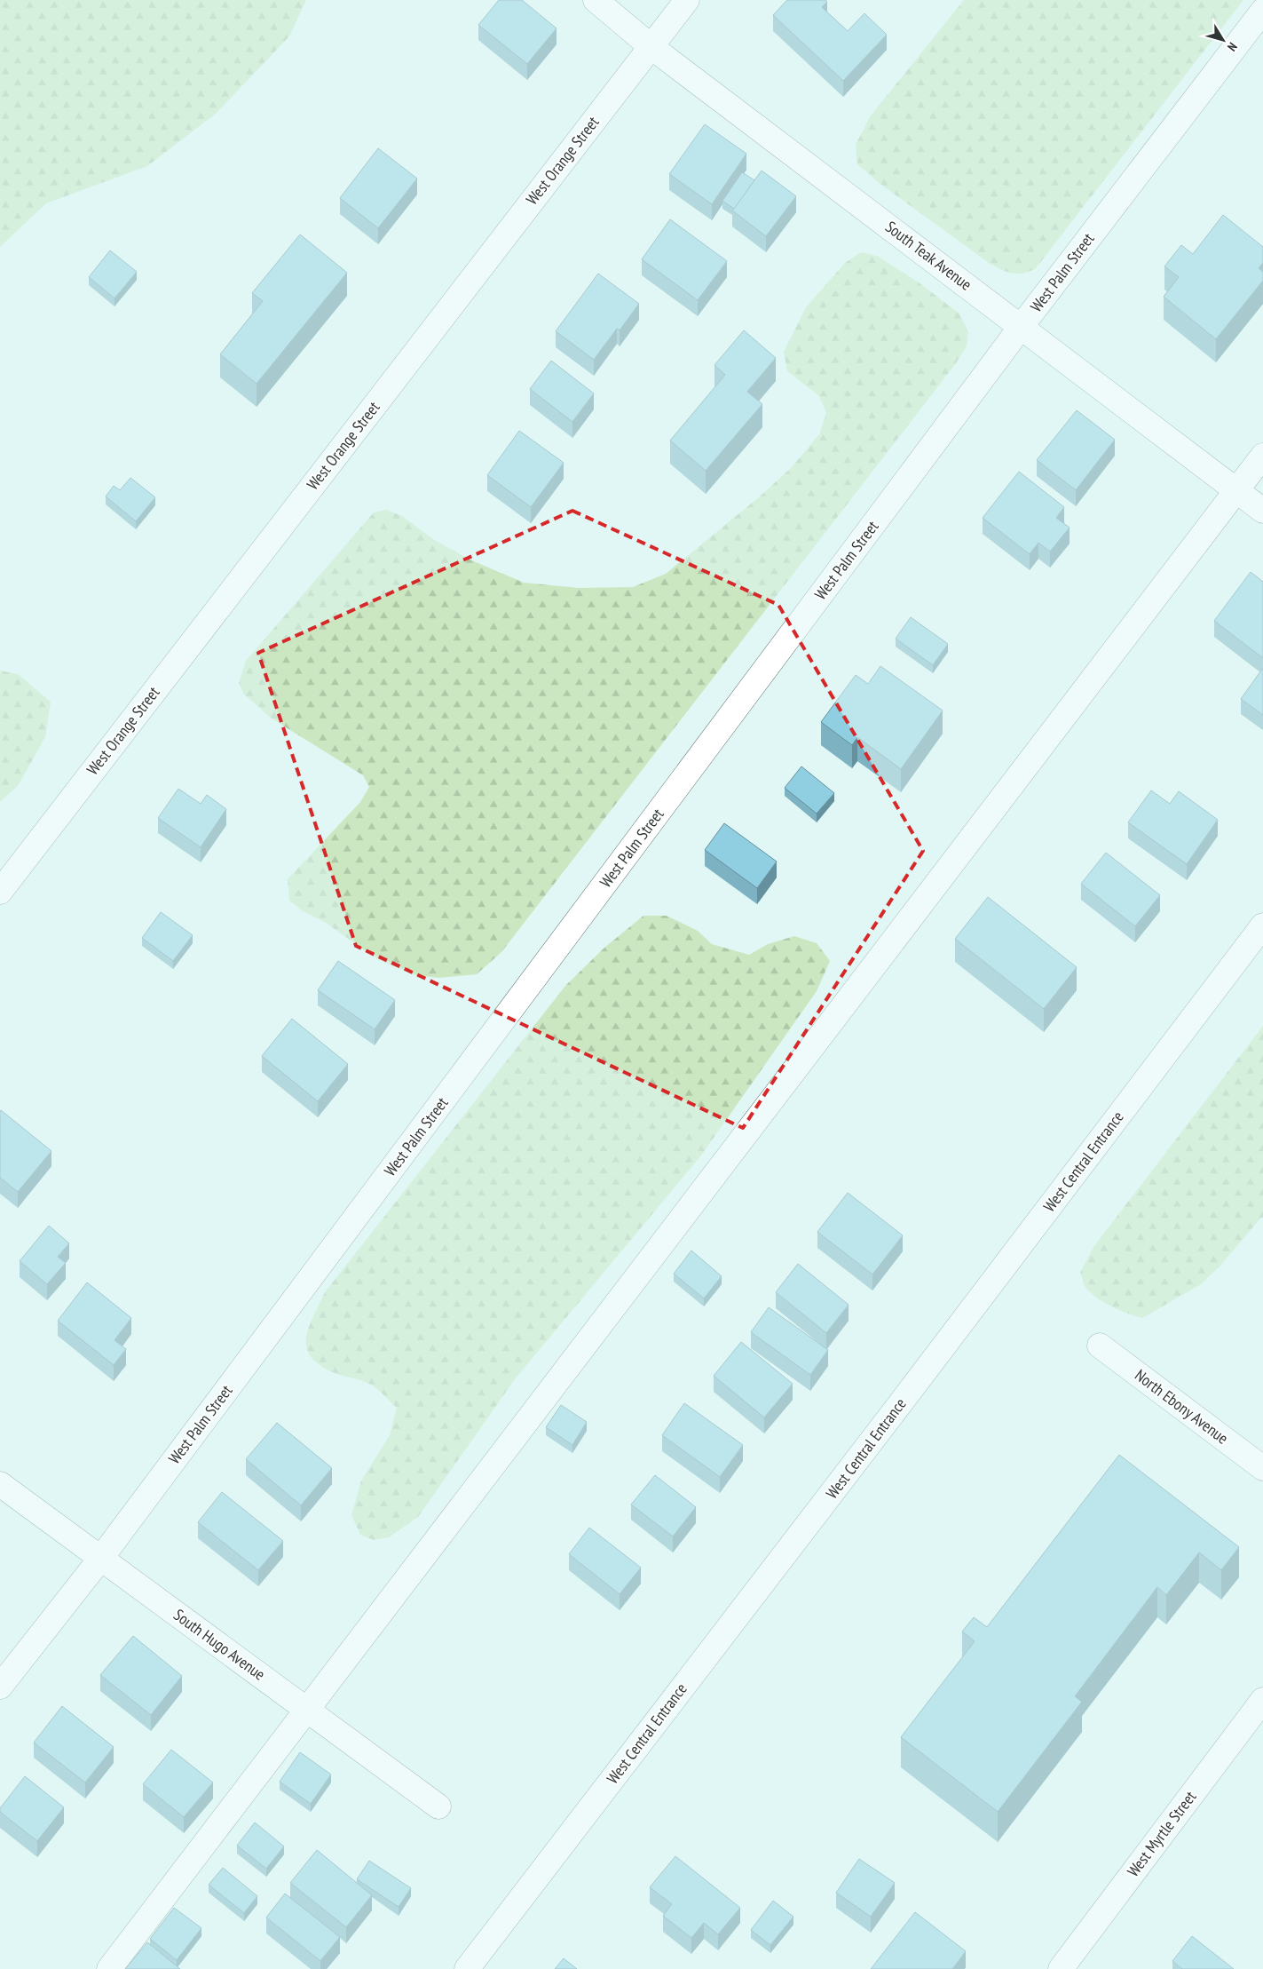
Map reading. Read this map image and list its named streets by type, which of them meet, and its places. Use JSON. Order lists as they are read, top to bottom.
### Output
{
  "streets": {
    "main road": [
      "West Orange Street",
      "South Teak Avenue",
      "West Palm Street",
      "West Central Entrance",
      "North Ebony Avenue",
      "South Hugo Avenue",
      "West Myrtle Street"
    ]
  },
  "crossings": [
    ["West Orange Street", "South Teak Avenue"],
    ["South Teak Avenue", "West Palm Street"],
    ["West Palm Street", "South Hugo Avenue"]
  ],
  "north": "bottom right"
}
